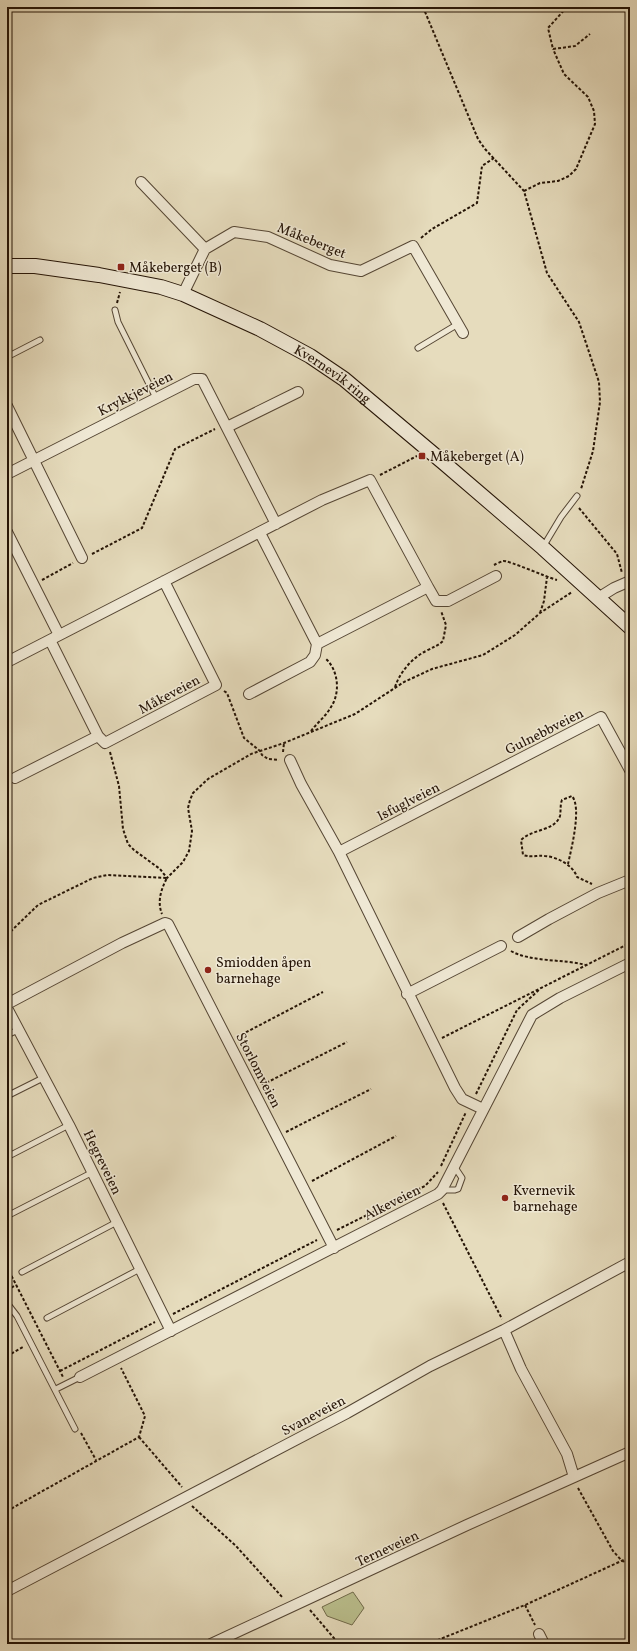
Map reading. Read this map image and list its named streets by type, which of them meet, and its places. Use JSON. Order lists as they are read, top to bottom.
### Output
{
  "streets": {
    "main road": ["Kvernevik ring"],
    "street": [
      "Måkeberget",
      "Krykkjeveien",
      "Måkeveien",
      "Gulnebbveien",
      "Isfuglveien",
      "Storlomveien",
      "Hegreveien",
      "Alkeveien",
      "Svaneveien",
      "Terneveien"
    ]
  },
  "crossings": [
    ["Gulnebbveien", "Isfuglveien"],
    ["Storlomveien", "Alkeveien"],
    ["Hegreveien", "Alkeveien"]
  ],
  "places": {
    "transit": ["Måkeberget (B)", "Måkeberget (A)"],
    "other": ["Smiodden åpen barnehage", "Kvernevik barnehage"]
  }
}
